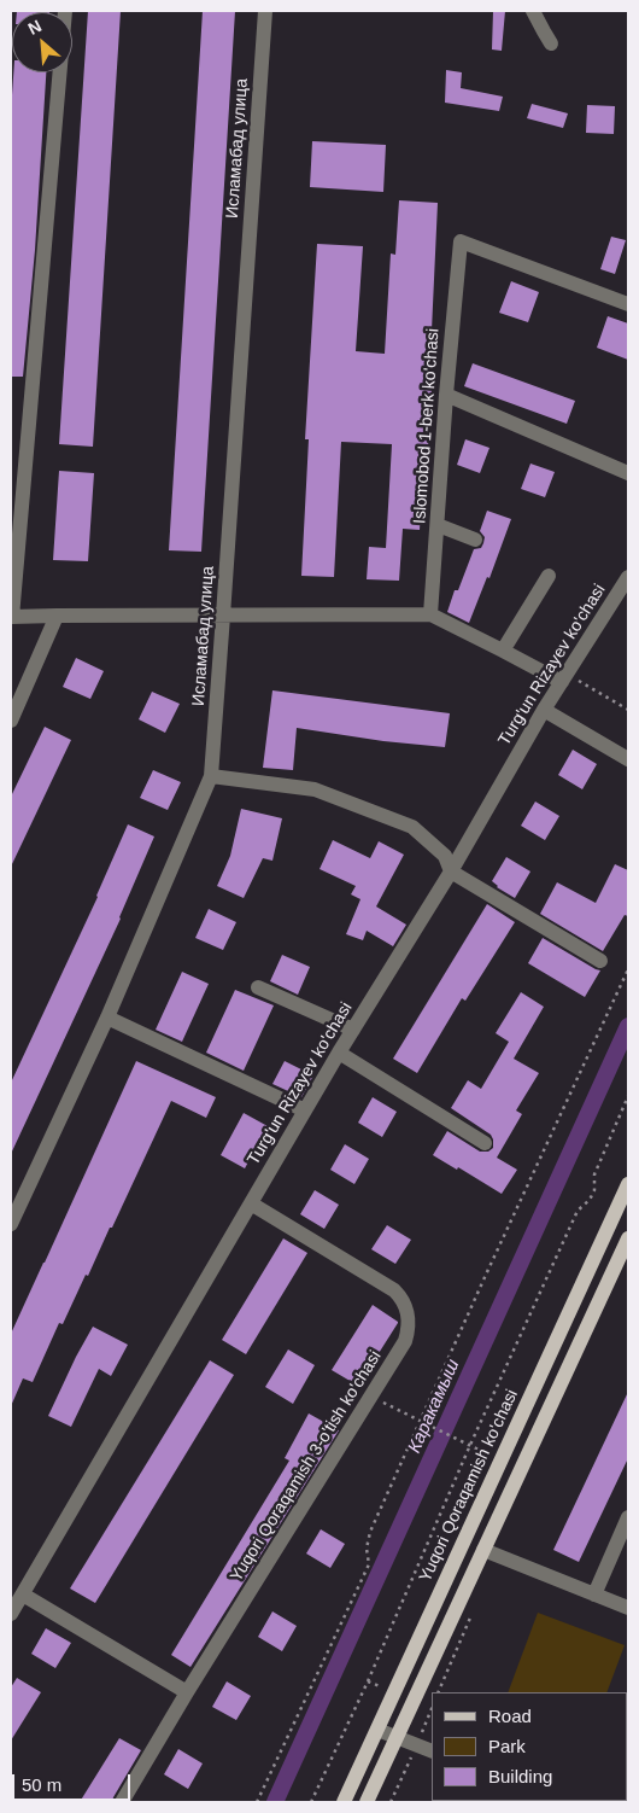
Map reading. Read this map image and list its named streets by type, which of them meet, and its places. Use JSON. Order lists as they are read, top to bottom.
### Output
{
  "streets": {
    "main road": ["Yuqori Qoraqamish ko'chasi"],
    "street": [
      "Исламабад улица",
      "Islomobod 1-berk ko'chasi",
      "Turg'un Rizayev ko'chasi",
      "Yuqori Qoraqamish 3-o'tish ko'chasi"
    ]
  },
  "crossings": [
    ["Turg'un Rizayev ko'chasi", "Yuqori Qoraqamish 3-o'tish ko'chasi"]
  ],
  "water": ["Каракамыш"],
  "legend": ["Road", "Park", "Building"],
  "scale_bar": "50 m",
  "north": "top left"
}
